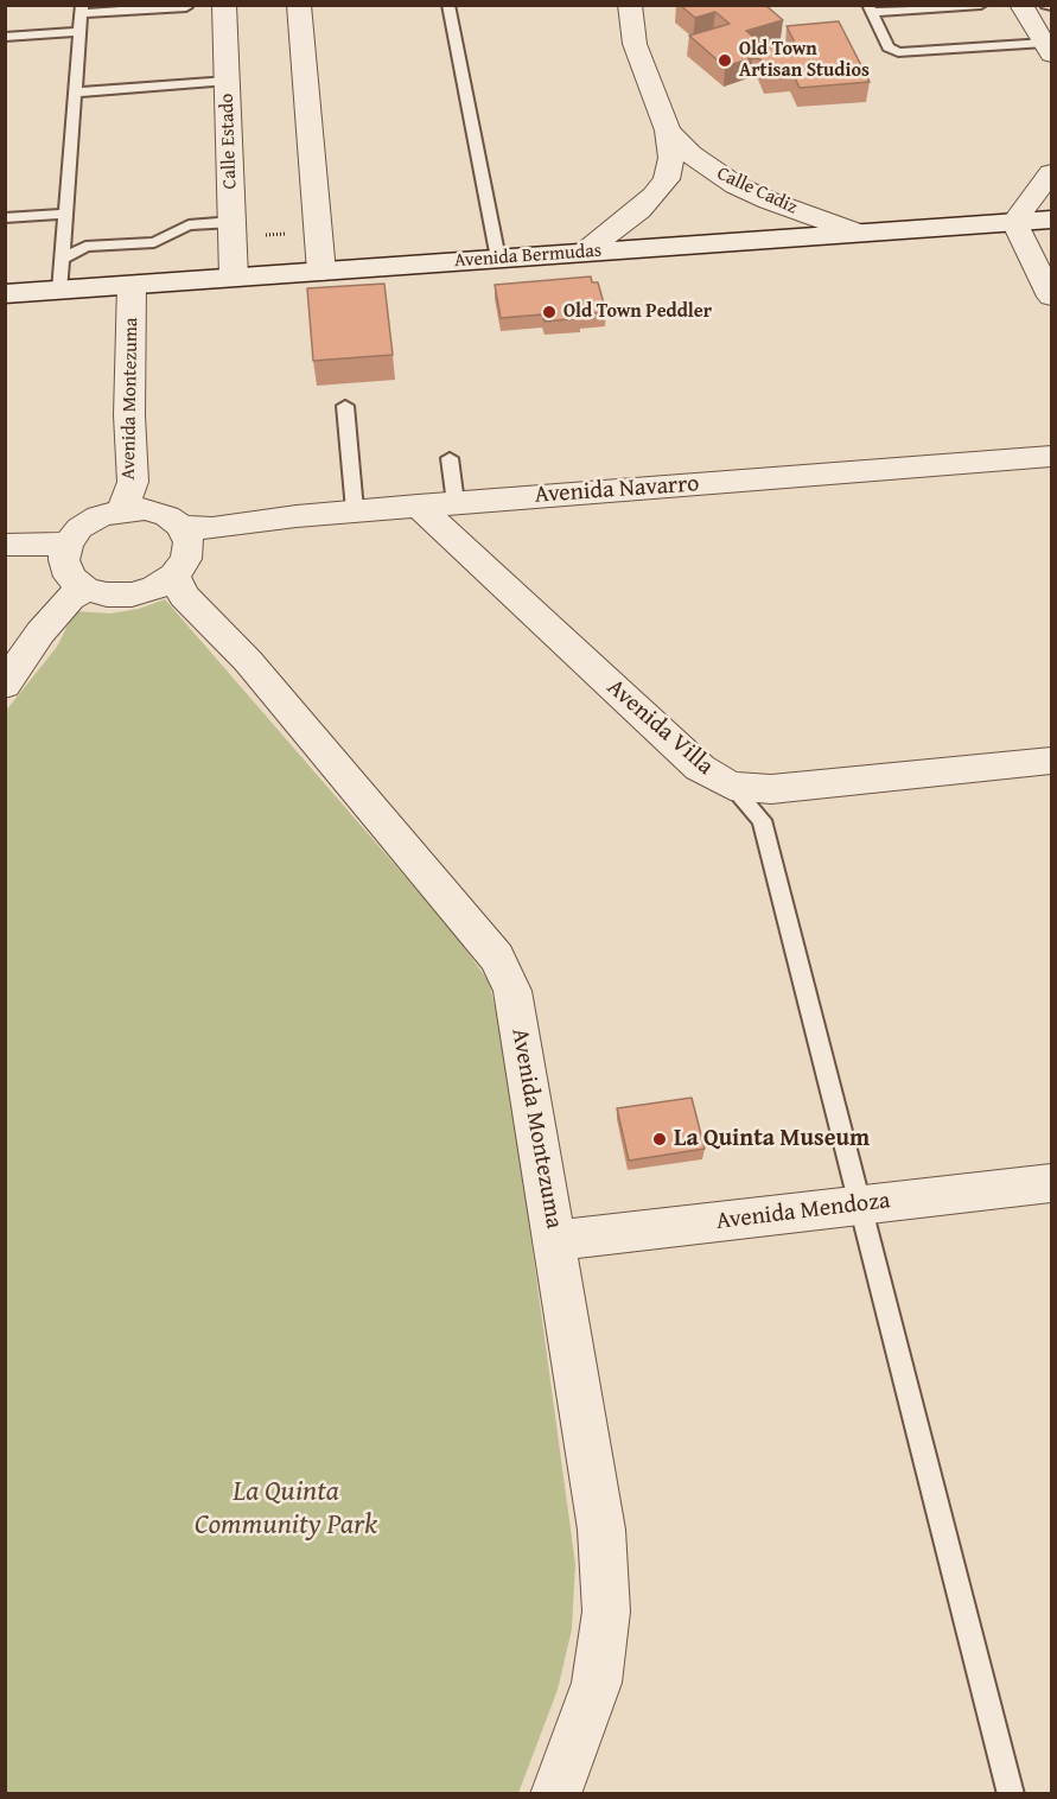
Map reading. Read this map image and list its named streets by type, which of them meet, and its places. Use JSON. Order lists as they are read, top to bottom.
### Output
{
  "streets": {
    "street": [
      "Calle Estado",
      "Calle Cadiz",
      "Avenida Bermudas",
      "Avenida Montezuma",
      "Avenida Navarro",
      "Avenida Villa",
      "Avenida Mendoza"
    ]
  },
  "crossings": [
    ["Calle Estado", "Avenida Bermudas"],
    ["Calle Cadiz", "Avenida Bermudas"],
    ["Avenida Bermudas", "Avenida Montezuma"],
    ["Avenida Montezuma", "Avenida Navarro"],
    ["Avenida Montezuma", "Avenida Mendoza"],
    ["Avenida Navarro", "Avenida Villa"]
  ],
  "parks": ["La Quinta Community Park"],
  "places": ["Old Town Artisan Studios", "Old Town Peddler", "La Quinta Museum"]
}
